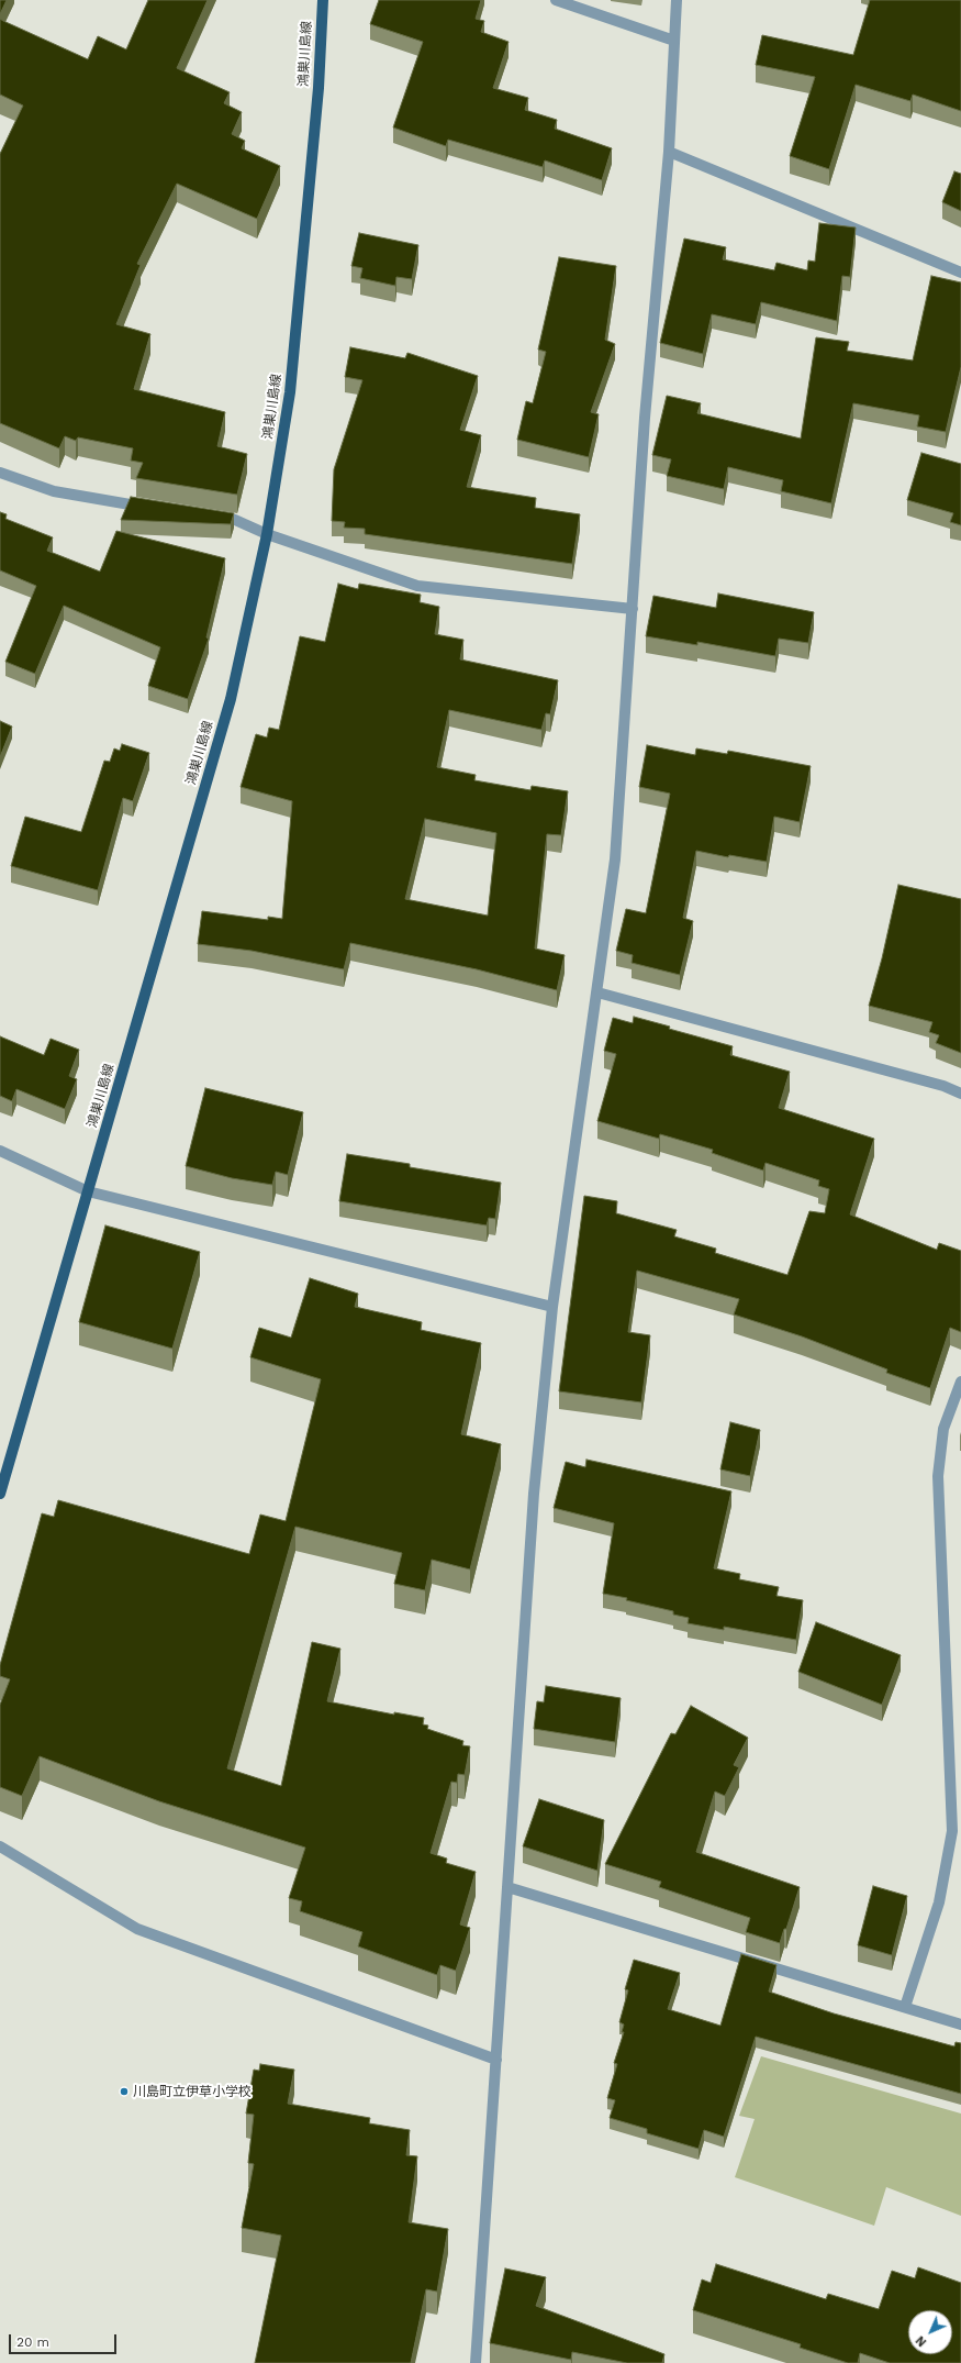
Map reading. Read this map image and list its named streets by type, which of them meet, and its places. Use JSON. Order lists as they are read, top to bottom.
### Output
{
  "streets": {
    "main road": ["鴻巣川島線"]
  },
  "places": ["川島町立伊草小学校"],
  "scale_bar": "20 m",
  "north": "bottom left"
}
